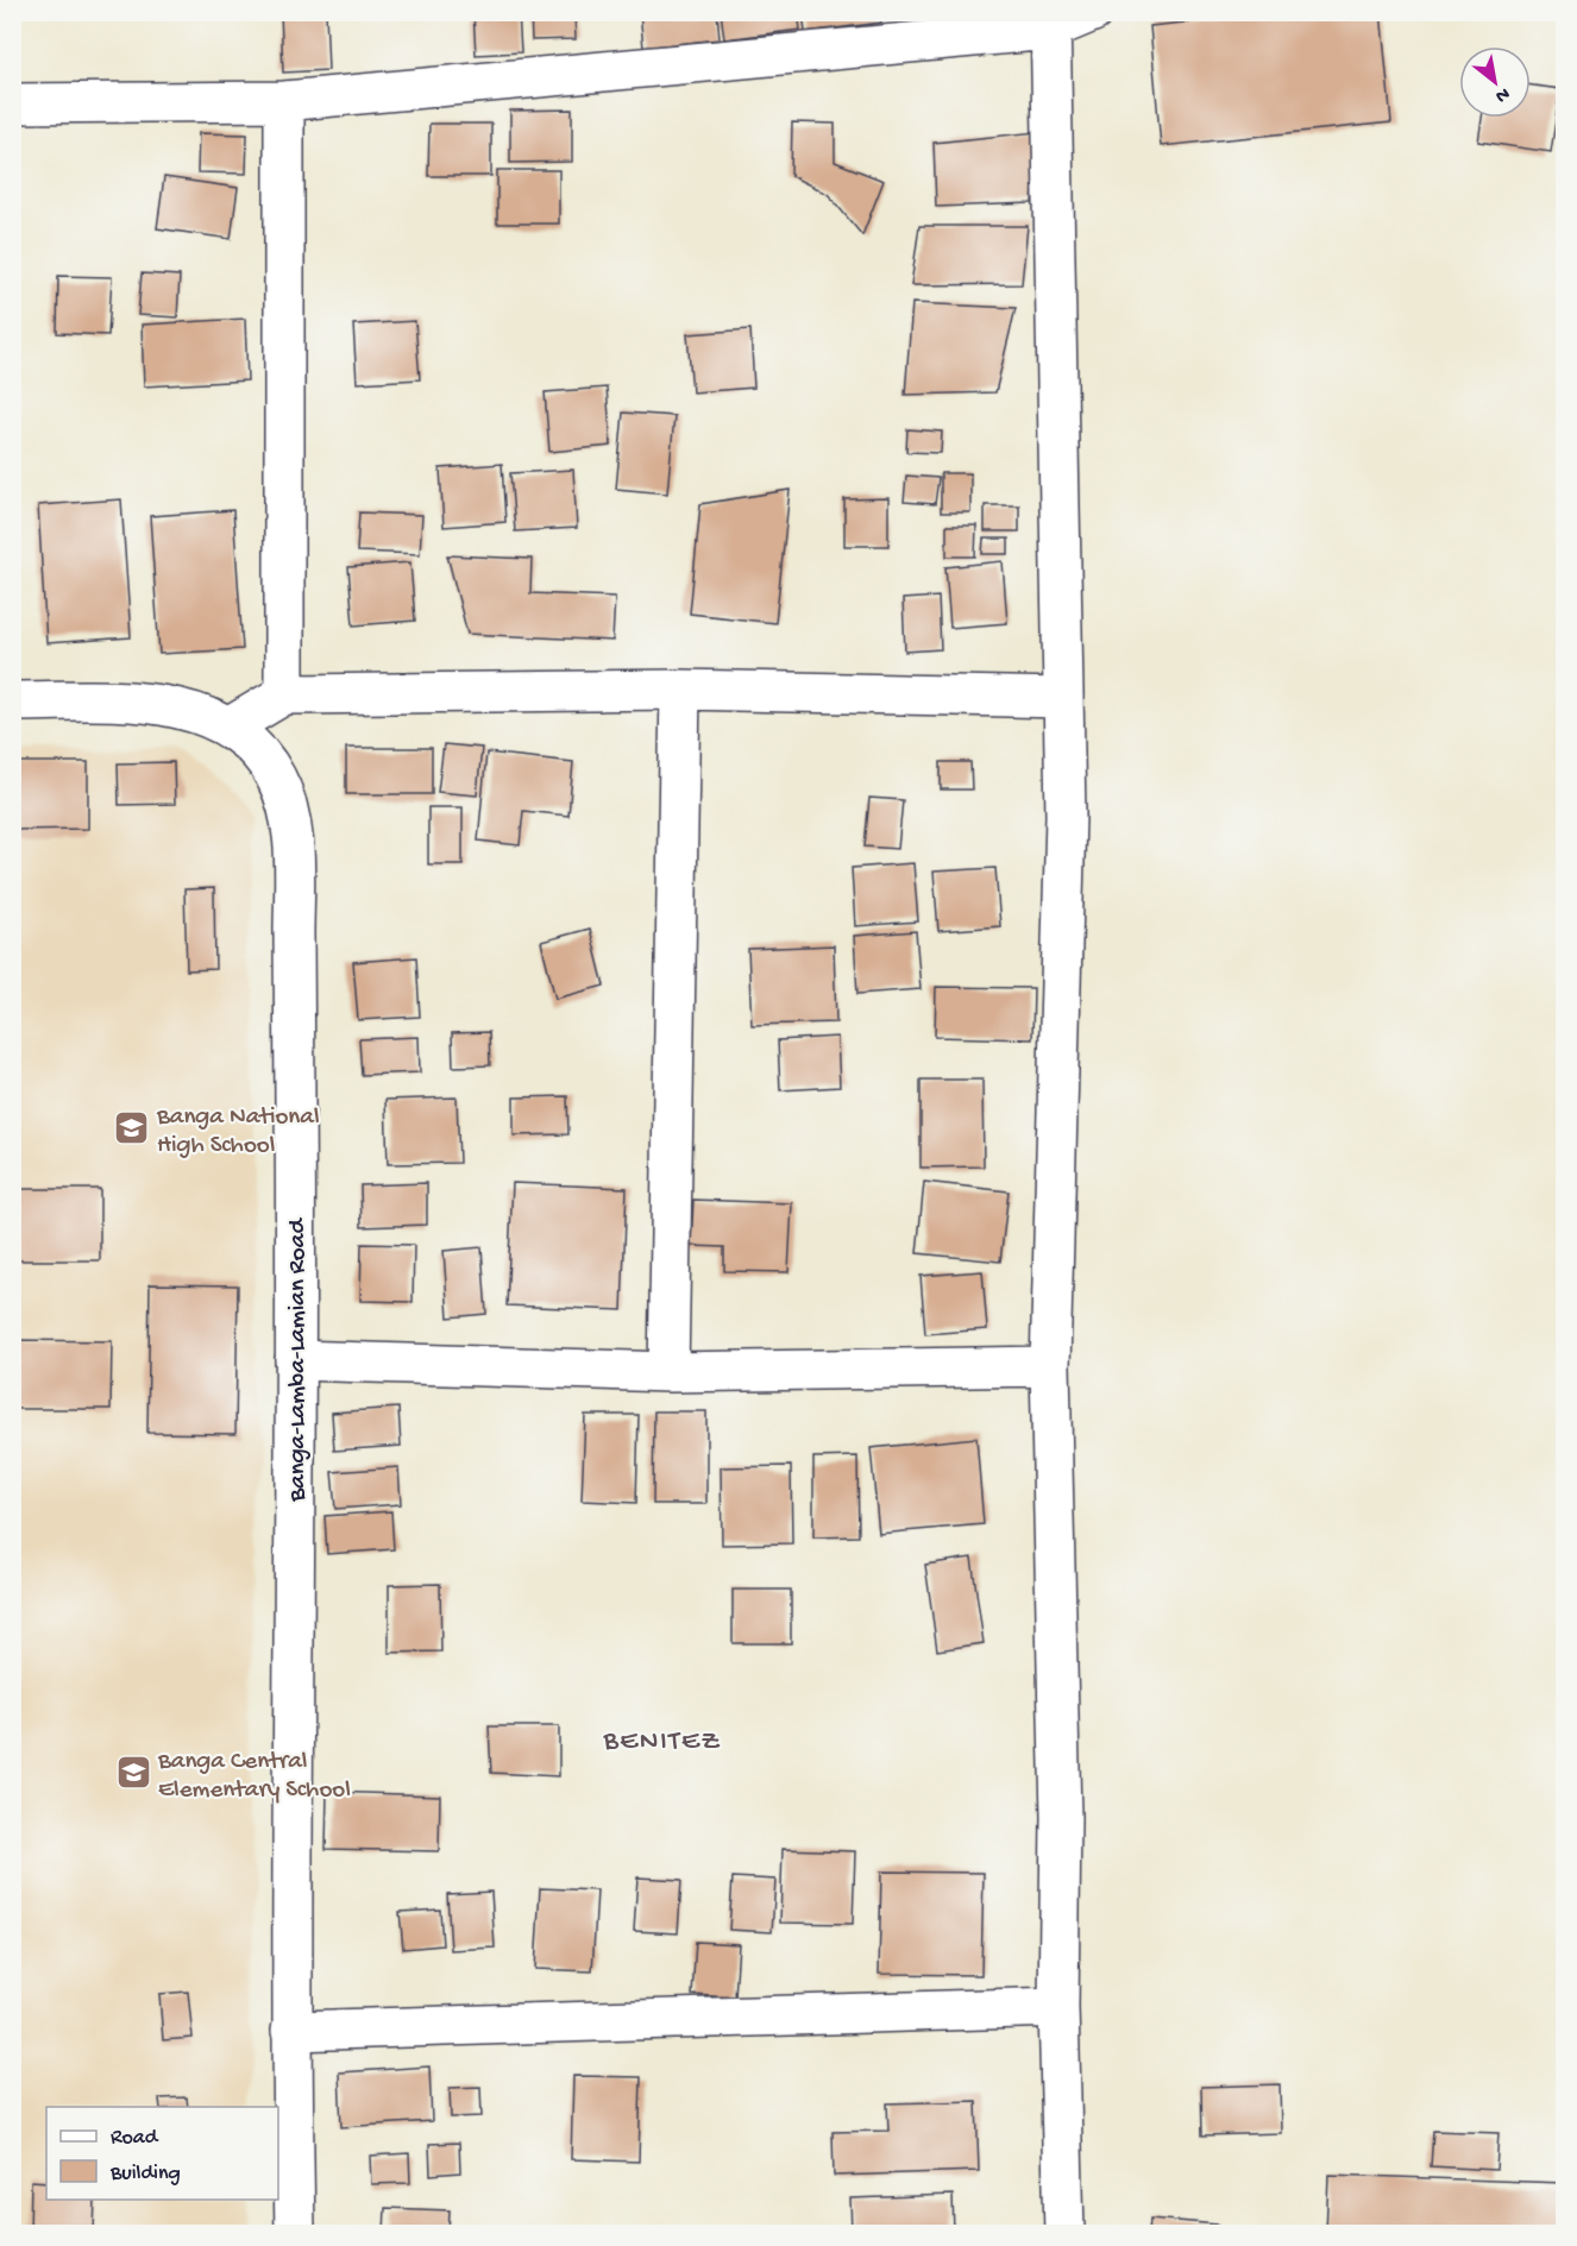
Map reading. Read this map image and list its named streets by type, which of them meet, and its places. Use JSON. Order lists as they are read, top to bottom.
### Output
{
  "streets": {
    "street": ["Banga-Lamba-Lamian Road"]
  },
  "districts": ["BENITEZ"],
  "places": {
    "school or university": ["Banga National High School", "Banga Central Elementary School"]
  },
  "legend": ["Road", "Building"],
  "north": "bottom right"
}
